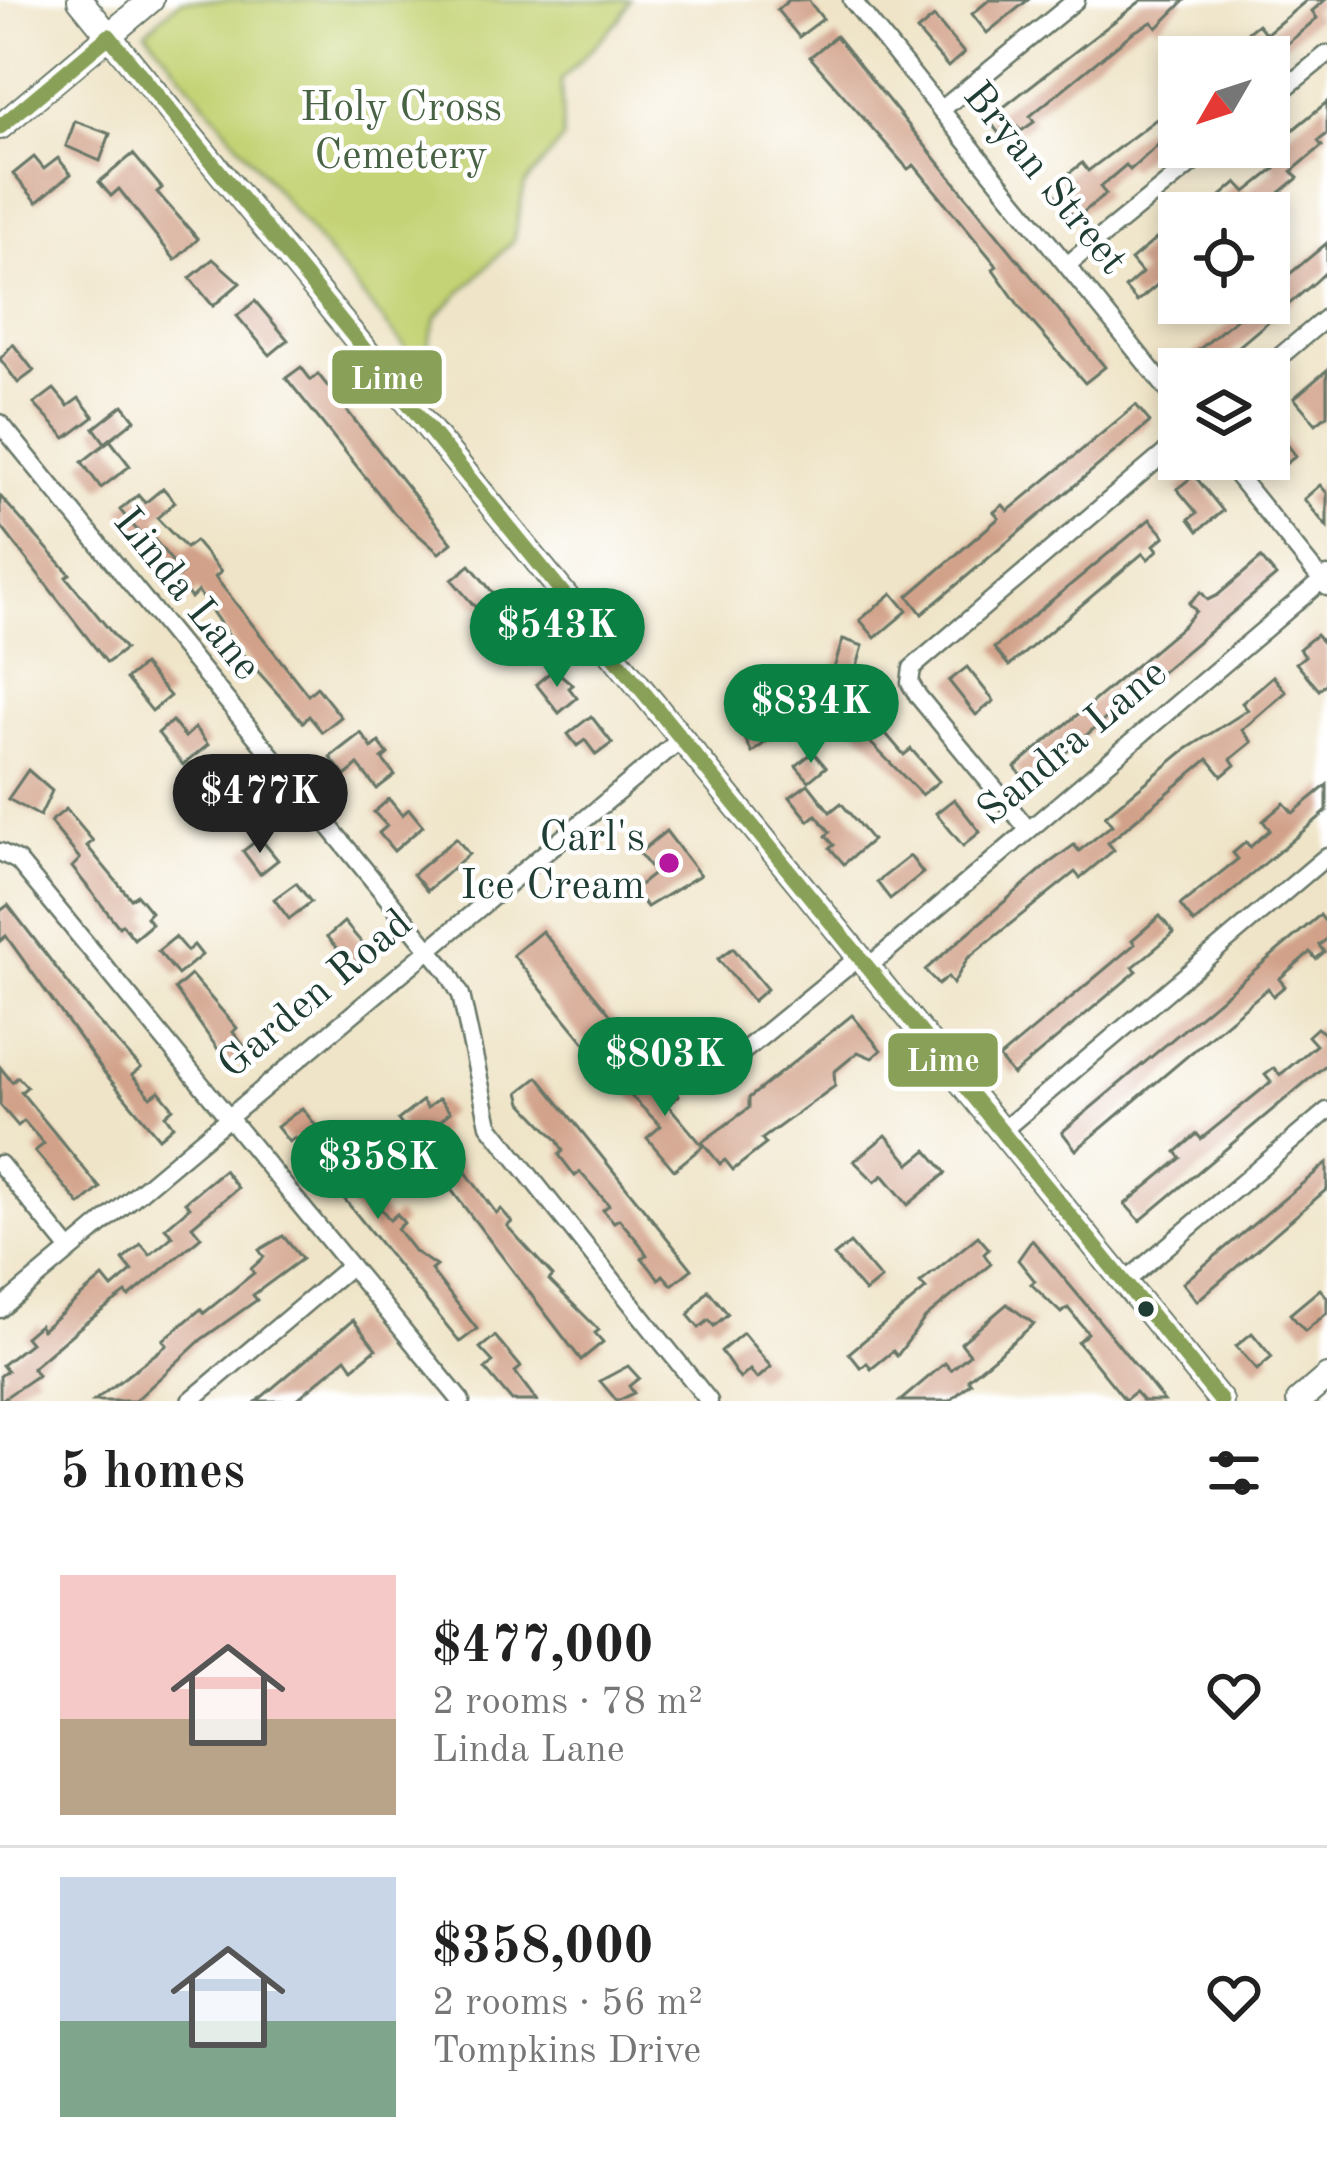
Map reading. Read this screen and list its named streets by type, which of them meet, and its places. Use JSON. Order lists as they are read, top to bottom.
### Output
{
  "streets": {
    "street": [
      "Bryan Street",
      "Linda Lane",
      "Sandra Lane",
      "Garden Road"
    ]
  },
  "crossings": [
    ["Linda Lane", "Garden Road"]
  ],
  "parks": ["Holy Cross Cemetery"],
  "places": ["Carl's Ice Cream"],
  "lines": ["transit line Lime"],
  "north": "bottom left",
  "page": {
    "price": [
      "$543K",
      "$834K",
      "$477K",
      "$803K",
      "$358K"
    ],
    "heading": "5 homes",
    "list": [
      {
        "name": "$477,000",
        "note": "2 rooms · 78 m² · Linda Lane"
      },
      {
        "name": "$358,000",
        "note": "2 rooms · 56 m² · Tompkins Drive"
      }
    ]
  }
}
